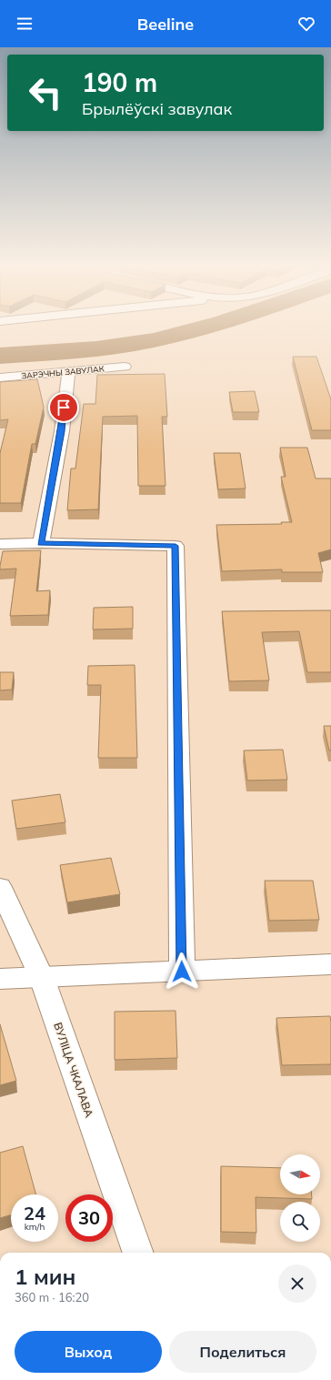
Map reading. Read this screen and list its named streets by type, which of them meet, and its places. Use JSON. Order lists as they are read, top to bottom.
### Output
{
  "streets": {
    "street": ["ЗАРЭЧНЫ ЗАВУЛАК", "ВУЛІЦА ЧКАЛАВА"]
  },
  "north": "right",
  "page": {
    "header": "Beeline",
    "turn": ["190 m", "Брылёўскі завулак"],
    "speed": "24 km/h",
    "limit": "30",
    "heading": ["1 мин", "360 m · 16:20"],
    "buttons": ["Выход", "Поделиться"]
  }
}
